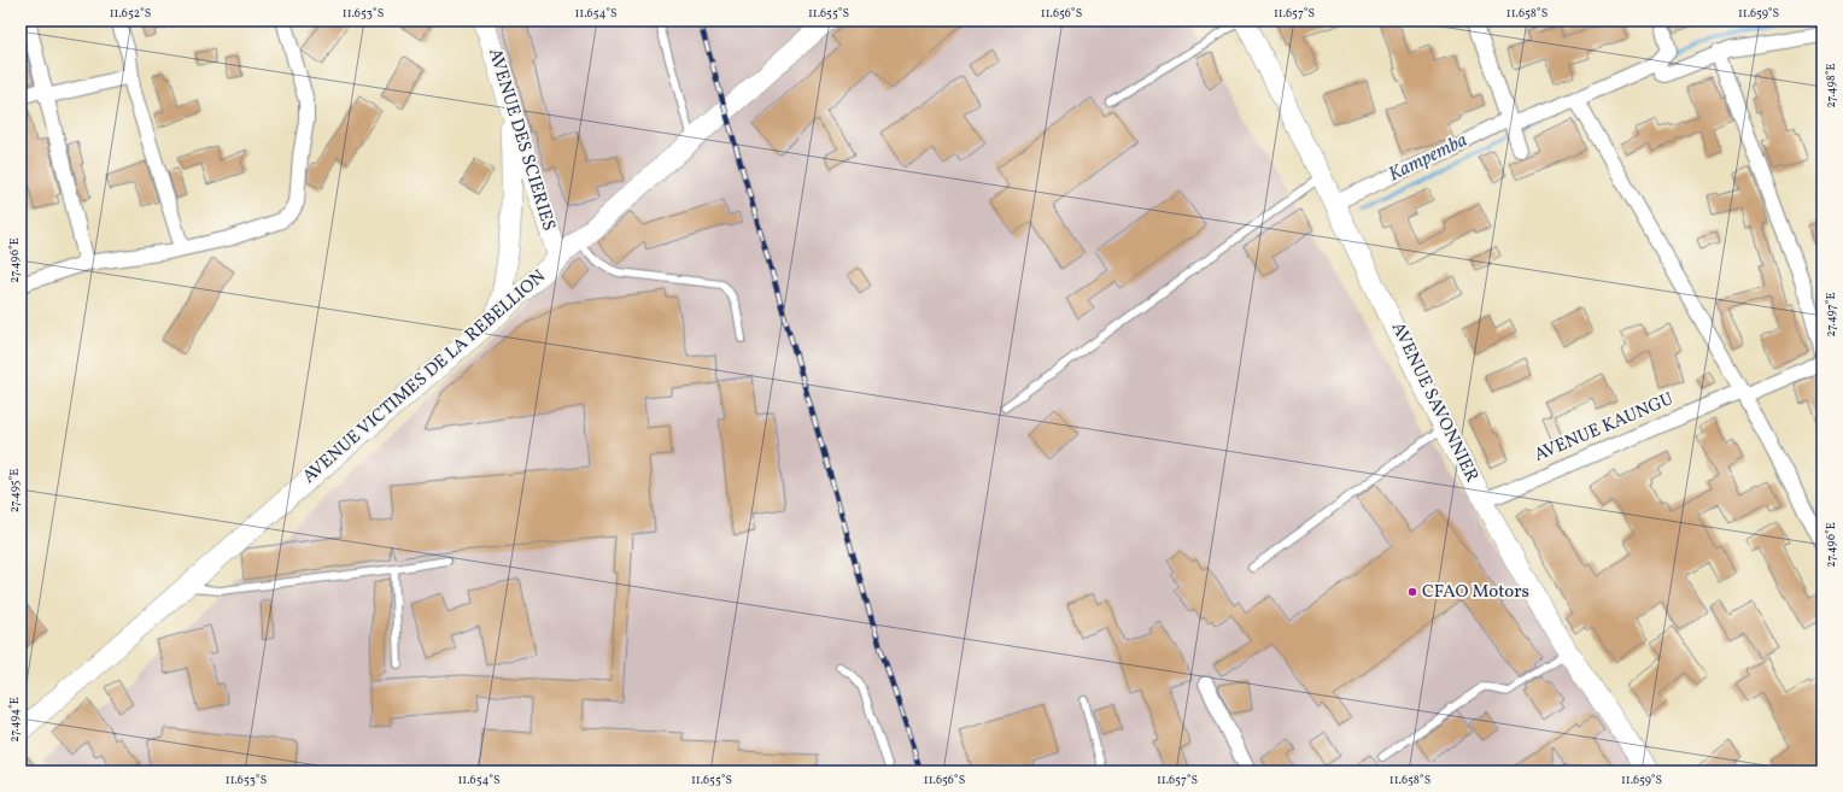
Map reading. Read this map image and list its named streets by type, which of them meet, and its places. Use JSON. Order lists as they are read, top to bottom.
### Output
{
  "streets": {
    "street": [
      "AVENUE DES SCIERIES",
      "AVENUE VICTIMES DE LA REBELLION",
      "AVENUE SAVONNIER",
      "AVENUE KAUNGU"
    ]
  },
  "crossings": [
    ["AVENUE DES SCIERIES", "AVENUE VICTIMES DE LA REBELLION"],
    ["AVENUE SAVONNIER", "AVENUE KAUNGU"]
  ],
  "water": ["Kampemba"],
  "places": ["CFAO Motors"],
  "coordinates": [
    "11.652°S",
    "11.653°S",
    "11.654°S",
    "11.655°S",
    "11.656°S",
    "11.657°S",
    "11.658°S",
    "11.659°S",
    "27.498°E",
    "27.496°E",
    "27.497°E",
    "27.495°E",
    "27.494°E"
  ]
}
